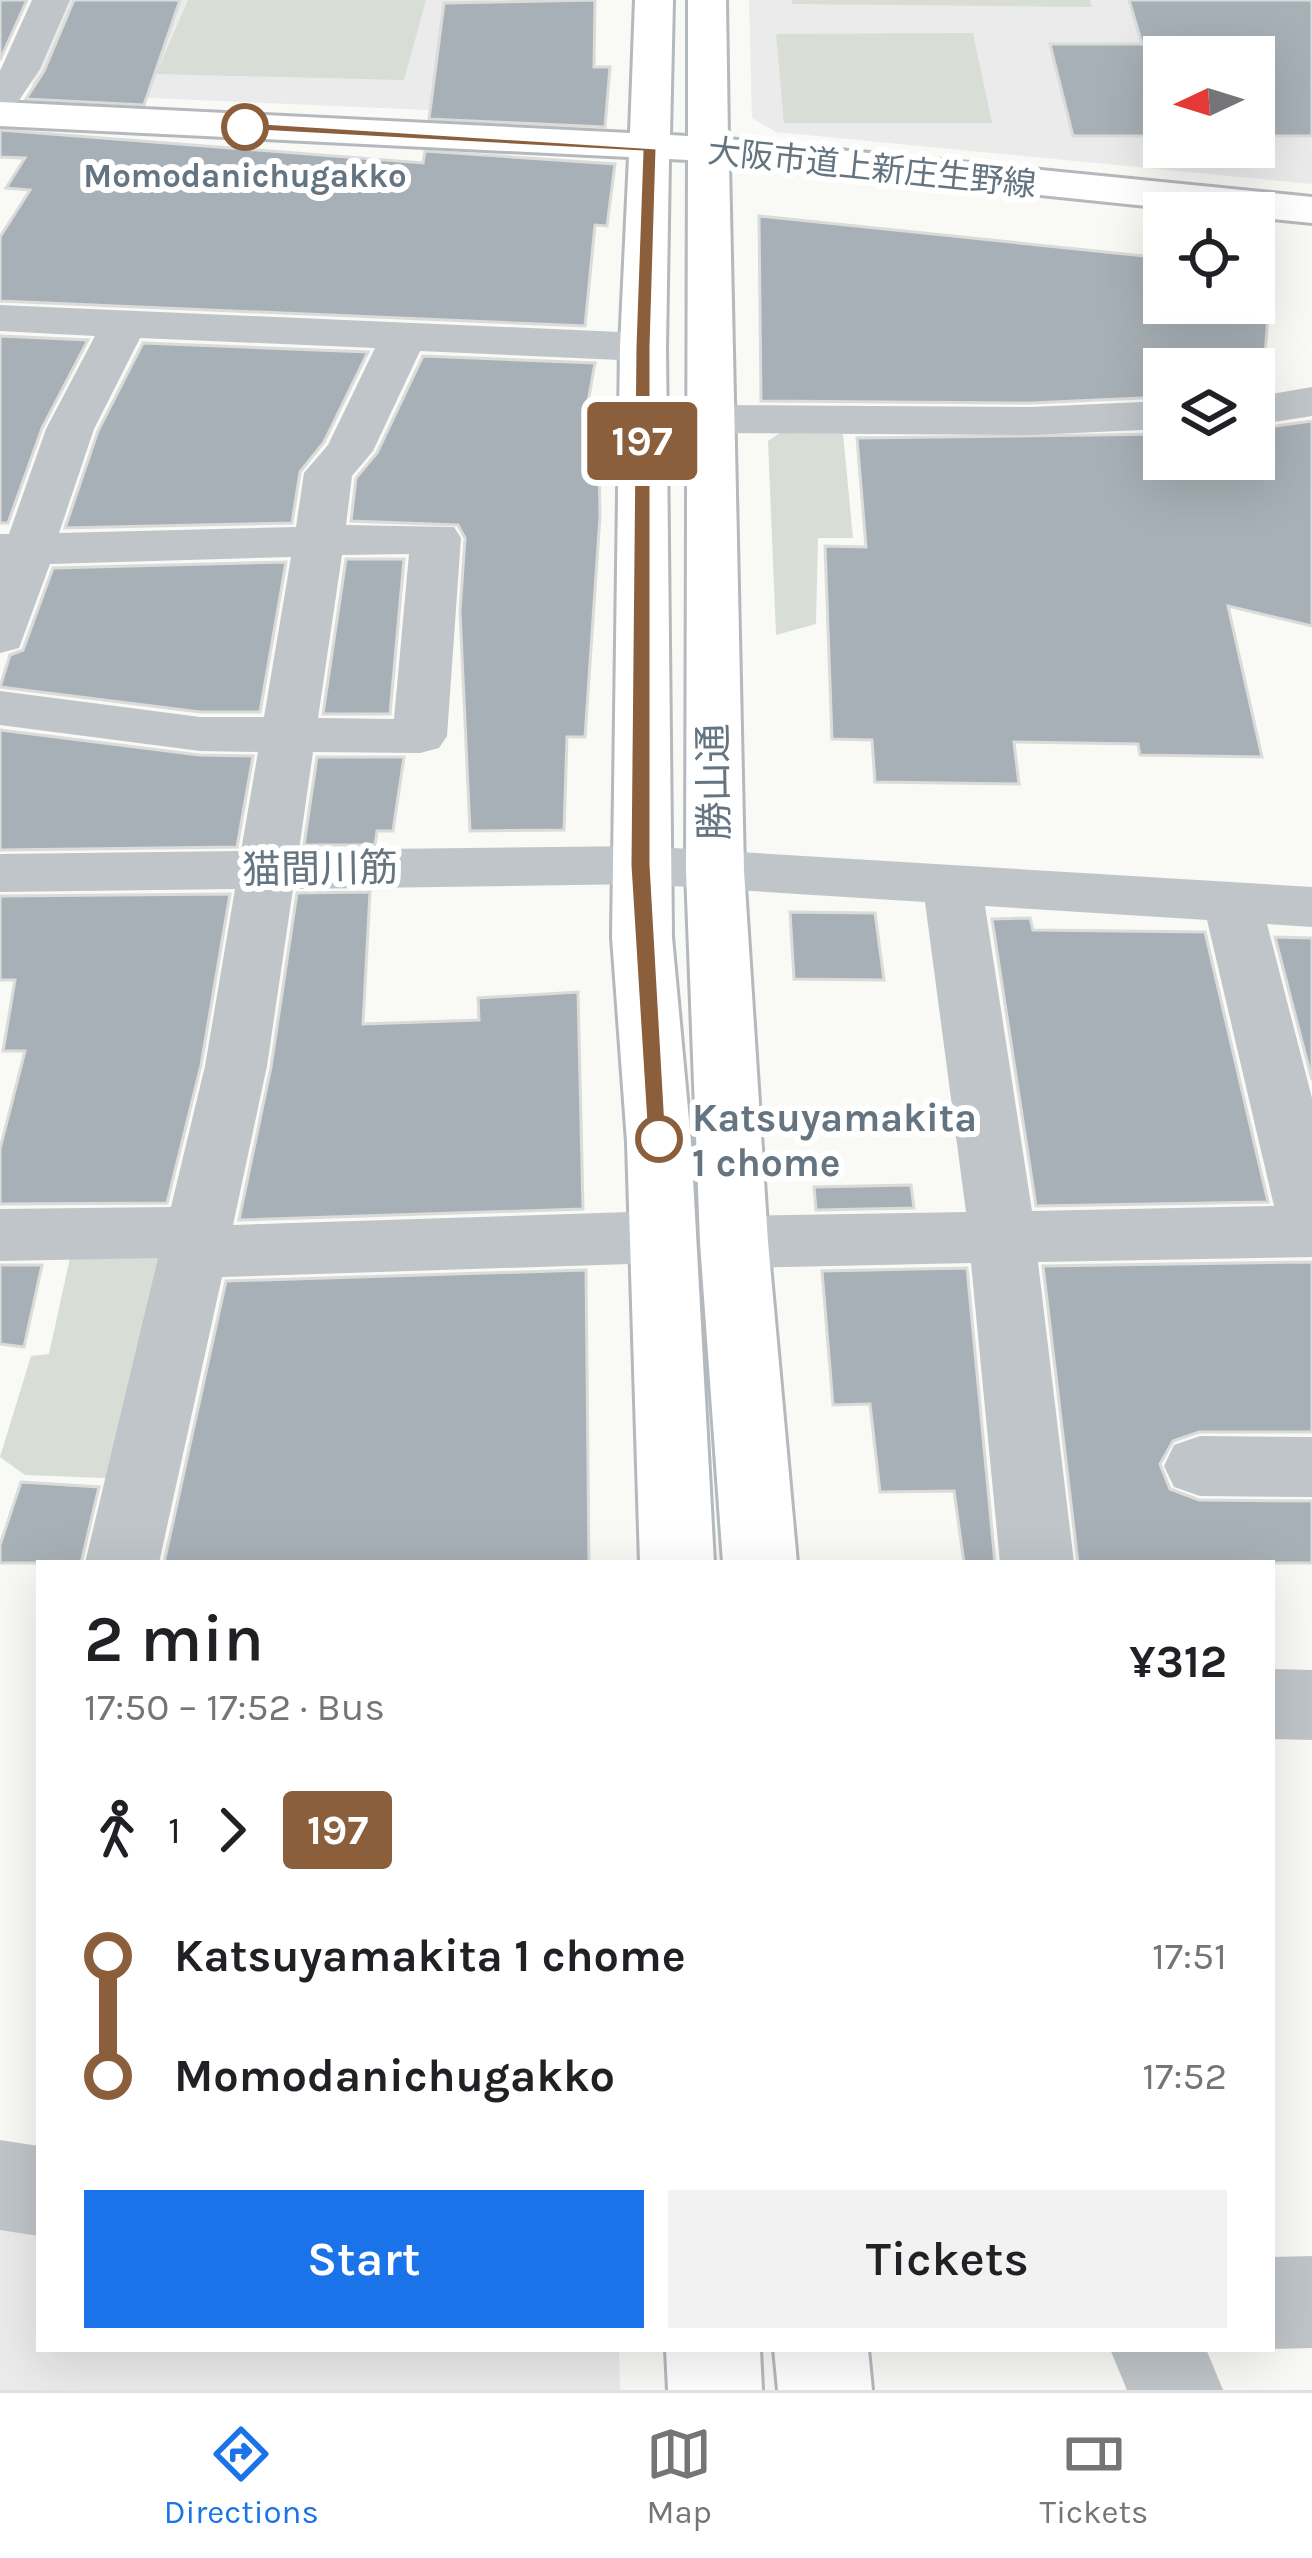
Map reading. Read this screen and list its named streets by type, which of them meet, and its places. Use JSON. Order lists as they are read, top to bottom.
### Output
{
  "streets": {
    "main road": ["大阪市道上新庄生野線", "勝山通"],
    "street": ["猫間川筋"]
  },
  "crossings": [
    ["大阪市道上新庄生野線", "勝山通"],
    ["勝山通", "猫間川筋"]
  ],
  "places": ["Momodanichugakko", "Katsuyamakita 1 chome"],
  "lines": ["bus line 197"],
  "north": "left",
  "page": {
    "on_map": "197",
    "heading": ["2 min", "17:50 – 17:52 · Bus", "¥312"],
    "legs": ["1", "197"],
    "list": [
      {
        "name": "Katsuyamakita 1 chome",
        "value": "17:51"
      },
      {
        "name": "Momodanichugakko",
        "value": "17:52"
      }
    ],
    "buttons": ["Start", "Tickets"],
    "tabs": ["Directions", "Map", "Tickets"]
  }
}
